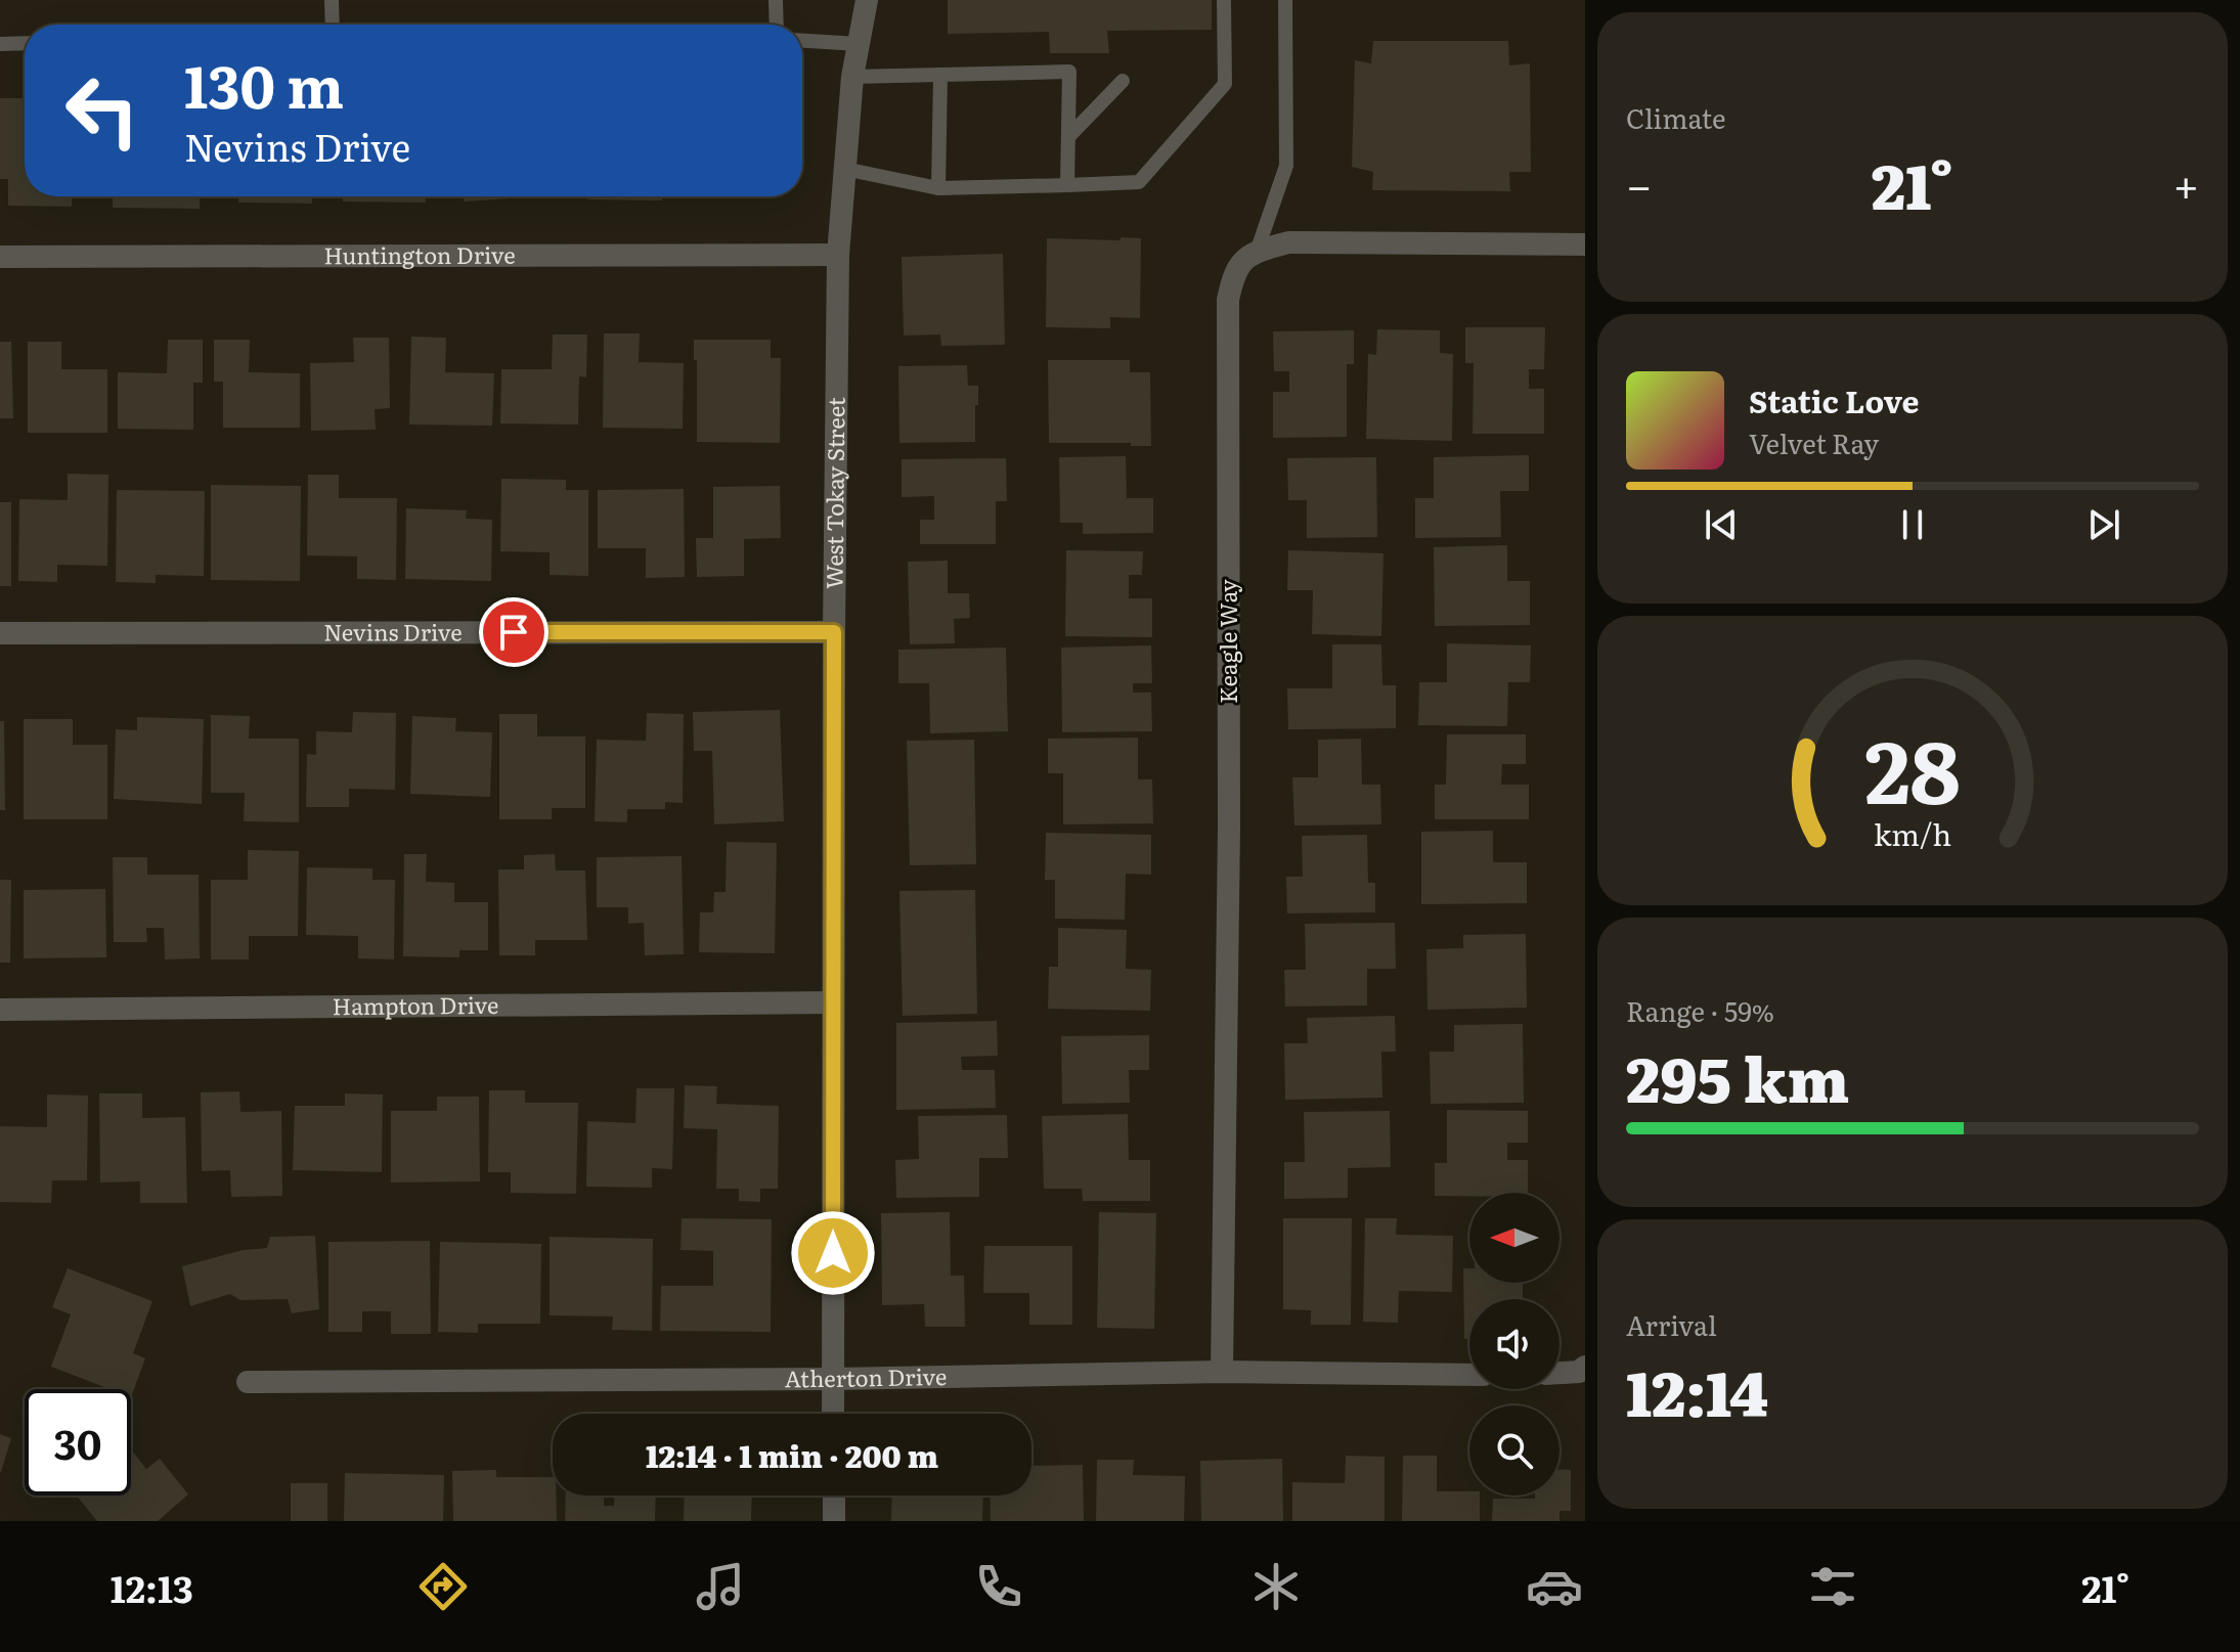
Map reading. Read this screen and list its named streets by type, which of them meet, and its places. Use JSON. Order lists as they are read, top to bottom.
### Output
{
  "streets": {
    "street": [
      "Huntington Drive",
      "West Tokay Street",
      "Nevins Drive",
      "Keagle Way",
      "Hampton Drive",
      "Atherton Drive"
    ]
  },
  "crossings": [
    ["Huntington Drive", "West Tokay Street"],
    ["West Tokay Street", "Nevins Drive"],
    ["West Tokay Street", "Hampton Drive"],
    ["West Tokay Street", "Atherton Drive"],
    ["Keagle Way", "Atherton Drive"]
  ],
  "north": "left",
  "page": {
    "tile": [
      "Climate",
      ["Range · 59%", "295 km"],
      ["Arrival", "12:14"]
    ],
    "turn": ["130 m", "Nevins Drive"],
    "heat": ["−", "21°", "+"],
    "song": ["Static Love", "Velvet Ray"],
    "limit": "30",
    "trip": "12:14 · 1 min · 200 m",
    "tabs": ["12:13", "21°"],
    "gauge": ["28", "km/h"]
  }
}
